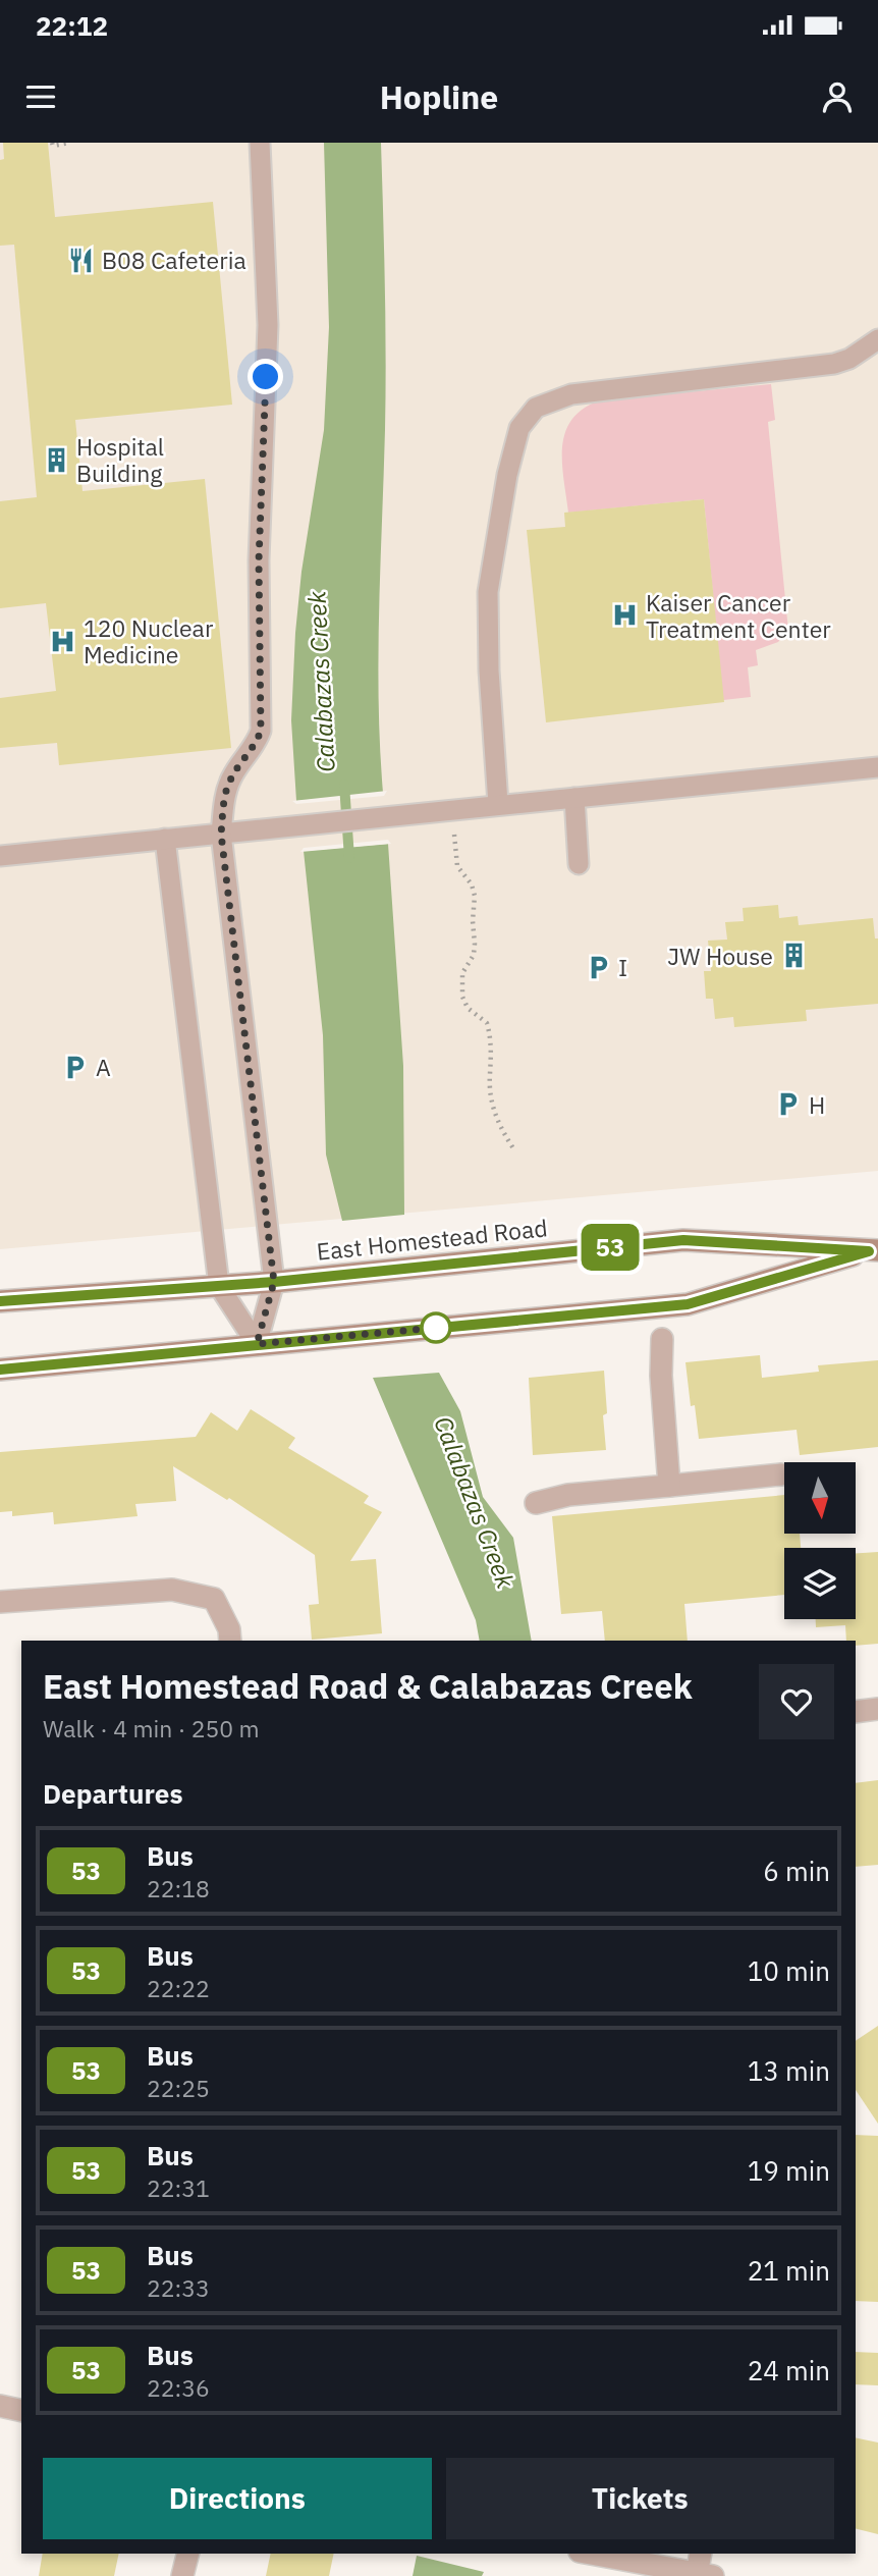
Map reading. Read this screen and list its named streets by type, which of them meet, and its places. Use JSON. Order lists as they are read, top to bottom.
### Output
{
  "streets": {
    "main road": ["East Homestead Road"]
  },
  "water": ["Calabazas Creek"],
  "places": {
    "restaurant": ["B08 Cafeteria"],
    "building": ["Hospital Building", "JW House"],
    "hospital": ["Kaiser Cancer Treatment Center", "120 Nuclear Medicine"],
    "parking": ["I", "A", "H"]
  },
  "lines": ["bus line 53"],
  "north": "bottom",
  "page": {
    "status": "22:12",
    "header": "Hopline",
    "on_map": "53",
    "heading": [
      ["East Homestead Road & Calabazas Creek", "Walk · 4 min · 250 m"],
      "Departures"
    ],
    "list": [
      {
        "mark": "53",
        "name": "Bus",
        "note": "22:18",
        "value": "6 min"
      },
      {
        "mark": "53",
        "name": "Bus",
        "note": "22:22",
        "value": "10 min"
      },
      {
        "mark": "53",
        "name": "Bus",
        "note": "22:25",
        "value": "13 min"
      },
      {
        "mark": "53",
        "name": "Bus",
        "note": "22:31",
        "value": "19 min"
      },
      {
        "mark": "53",
        "name": "Bus",
        "note": "22:33",
        "value": "21 min"
      },
      {
        "mark": "53",
        "name": "Bus",
        "note": "22:36",
        "value": "24 min"
      }
    ],
    "buttons": ["Directions", "Tickets"]
  }
}
